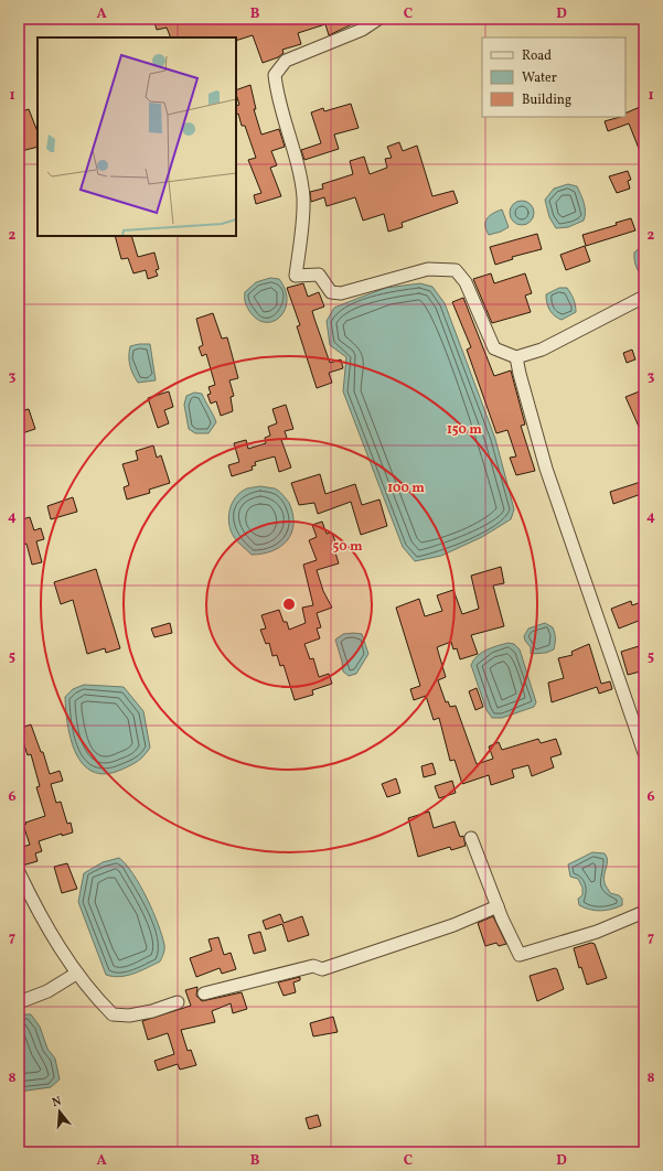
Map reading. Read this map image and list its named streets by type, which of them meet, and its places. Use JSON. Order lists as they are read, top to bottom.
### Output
{
  "legend": ["Road", "Water", "Building"],
  "north": "top",
  "grid": {
    "columns": [
      "A",
      "B",
      "C",
      "D"
    ],
    "rows": [
      "1",
      "2",
      "3",
      "4",
      "5",
      "6",
      "7",
      "8"
    ]
  },
  "rings": ["150 m", "100 m", "50 m"]
}
